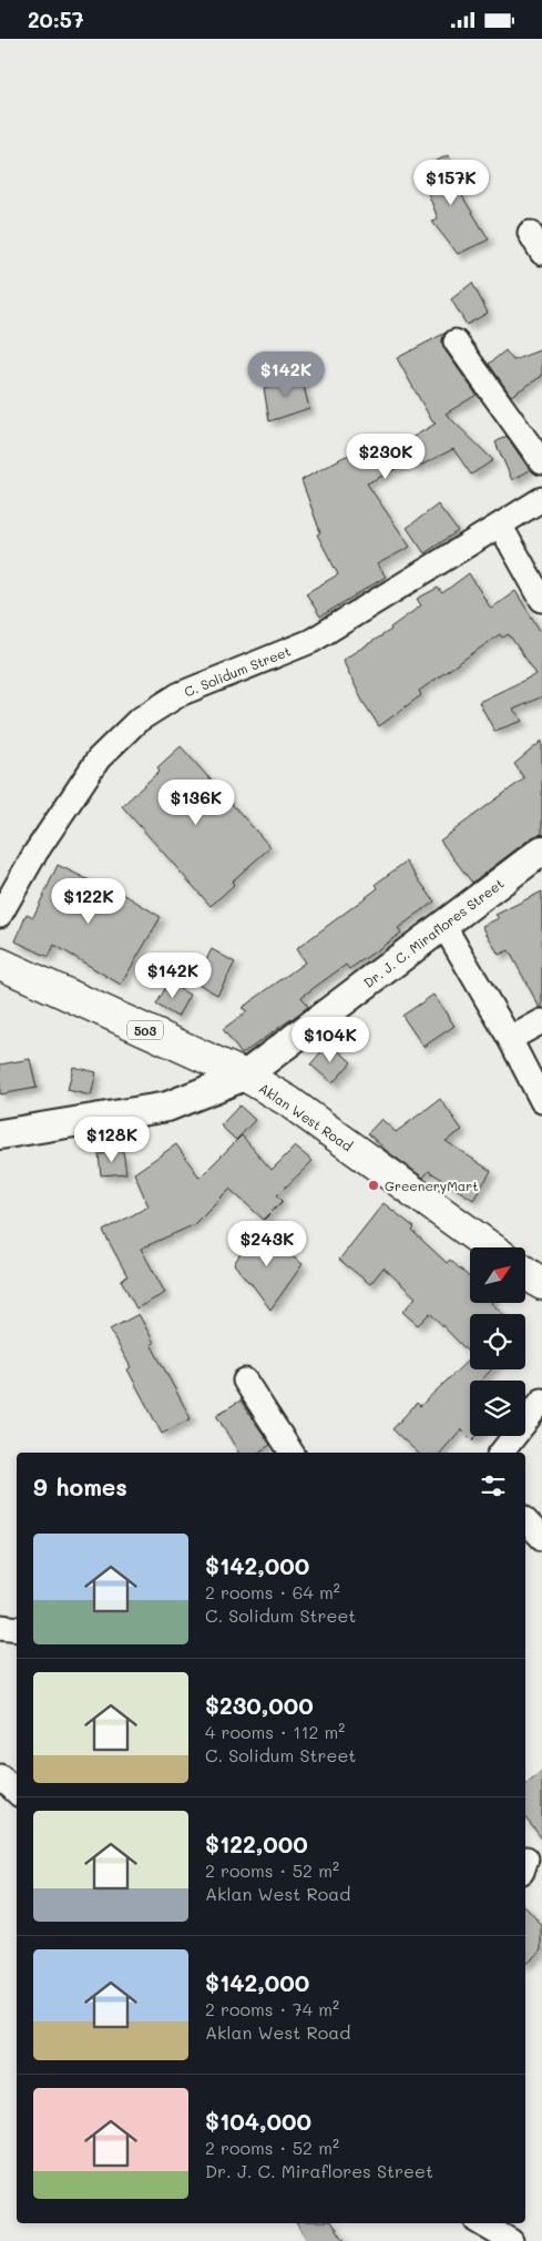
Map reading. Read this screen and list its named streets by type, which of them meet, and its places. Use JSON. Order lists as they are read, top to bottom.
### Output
{
  "streets": {
    "main road": ["503", "Aklan West Road"],
    "street": ["C. Solidum Street", "Dr. J. C. Miraflores Street"]
  },
  "crossings": [
    ["Dr. J. C. Miraflores Street", "Aklan West Road"]
  ],
  "places": ["GreeneryMart"],
  "north": "top right",
  "page": {
    "status": "20:57",
    "price": [
      "$157K",
      "$142K",
      "$230K",
      "$136K",
      "$122K",
      "$142K",
      "$104K",
      "$128K",
      "$243K"
    ],
    "heading": "9 homes",
    "list": [
      {
        "name": "$142,000",
        "note": "2 rooms · 64 m² · C. Solidum Street"
      },
      {
        "name": "$230,000",
        "note": "4 rooms · 112 m² · C. Solidum Street"
      },
      {
        "name": "$122,000",
        "note": "2 rooms · 52 m² · Aklan West Road"
      },
      {
        "name": "$142,000",
        "note": "2 rooms · 74 m² · Aklan West Road"
      },
      {
        "name": "$104,000",
        "note": "2 rooms · 52 m² · Dr. J. C. Miraflores Street"
      }
    ]
  }
}
